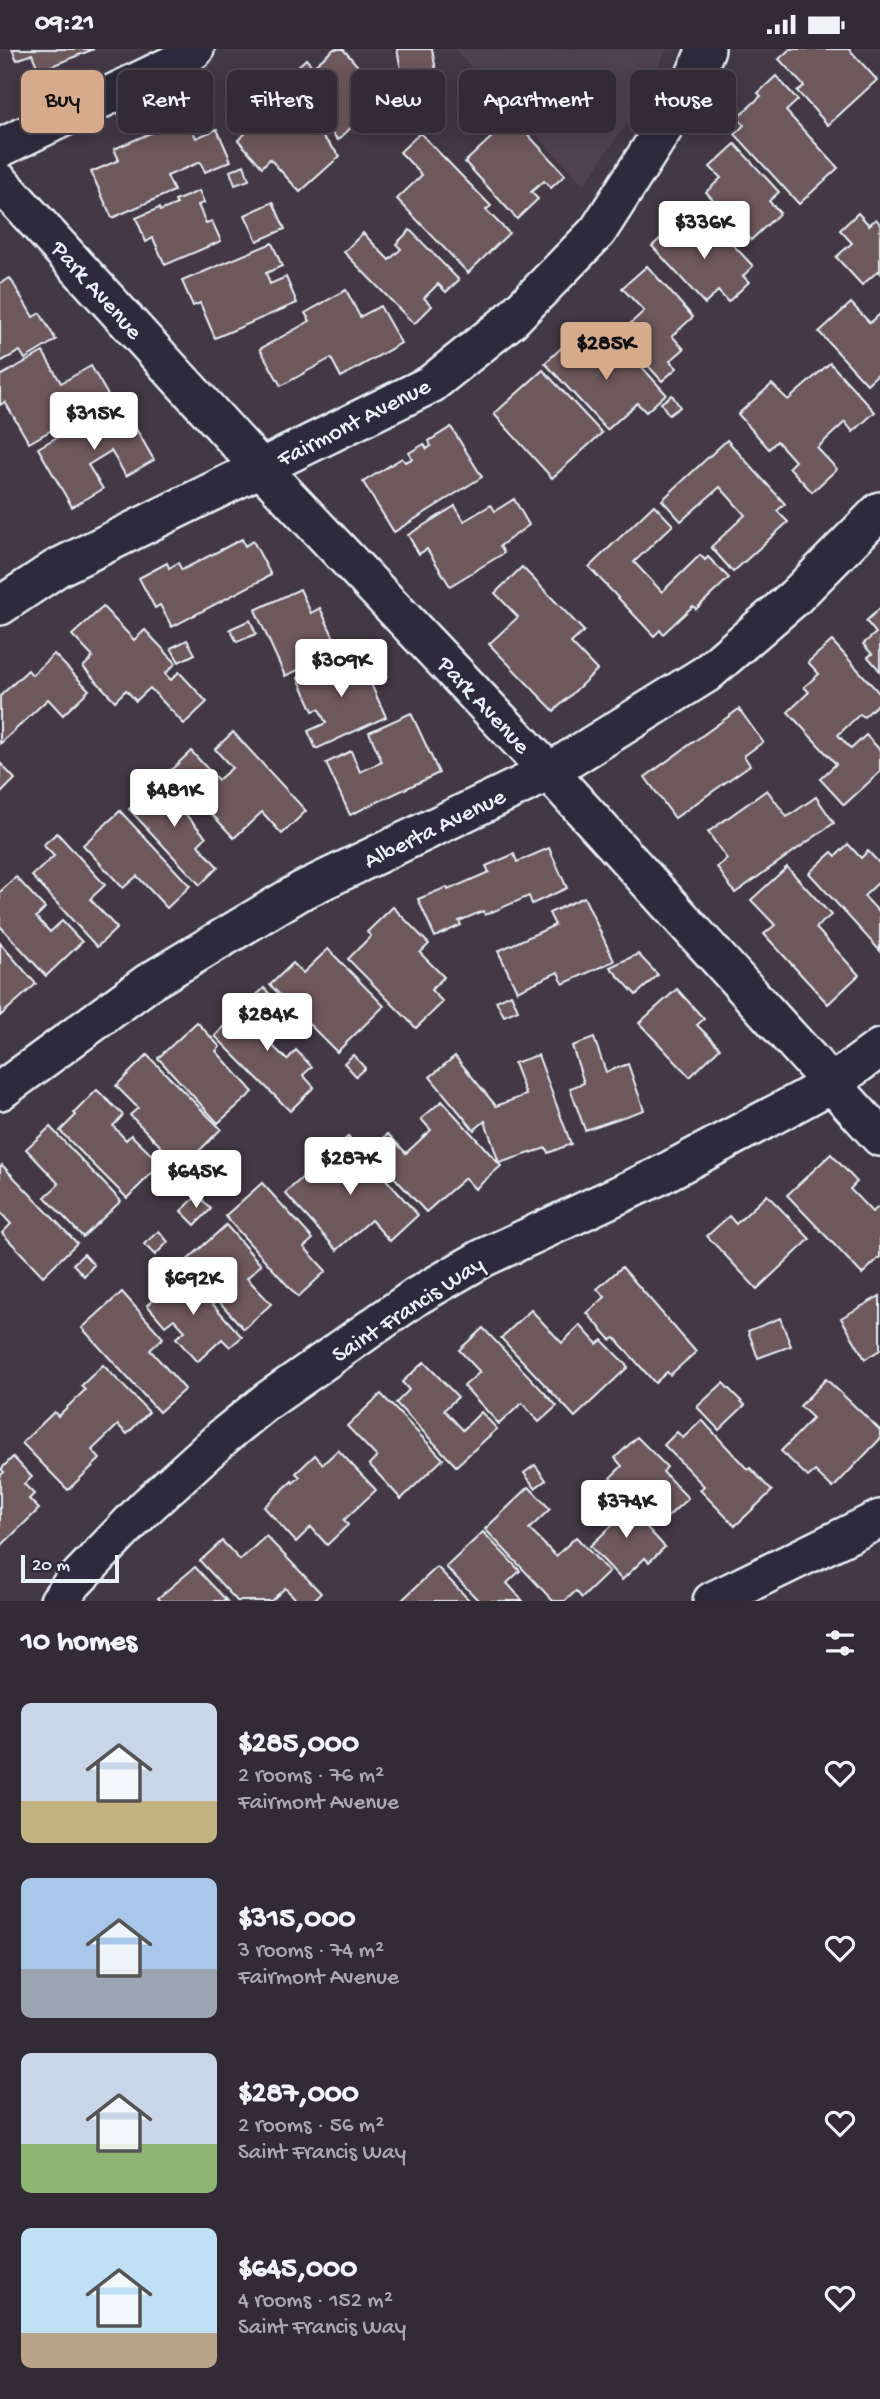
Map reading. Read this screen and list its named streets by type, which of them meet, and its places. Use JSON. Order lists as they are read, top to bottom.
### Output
{
  "streets": {
    "street": [
      "Park Avenue",
      "Fairmont Avenue",
      "Alberta Avenue",
      "Saint Francis Way"
    ]
  },
  "crossings": [
    ["Park Avenue", "Fairmont Avenue"],
    ["Park Avenue", "Alberta Avenue"],
    ["Park Avenue", "Saint Francis Way"]
  ],
  "scale_bar": "20 m",
  "page": {
    "status": "09:21",
    "chip": [
      "Buy",
      "Rent",
      "Filters",
      "New",
      "Apartment",
      "House"
    ],
    "price": [
      "$336K",
      "$285K",
      "$315K",
      "$309K",
      "$481K",
      "$284K",
      "$287K",
      "$645K",
      "$692K",
      "$374K"
    ],
    "scale": "20 m",
    "heading": "10 homes",
    "list": [
      {
        "name": "$285,000",
        "note": "2 rooms · 76 m² · Fairmont Avenue"
      },
      {
        "name": "$315,000",
        "note": "3 rooms · 74 m² · Fairmont Avenue"
      },
      {
        "name": "$287,000",
        "note": "2 rooms · 56 m² · Saint Francis Way"
      },
      {
        "name": "$645,000",
        "note": "4 rooms · 152 m² · Saint Francis Way"
      }
    ]
  }
}
